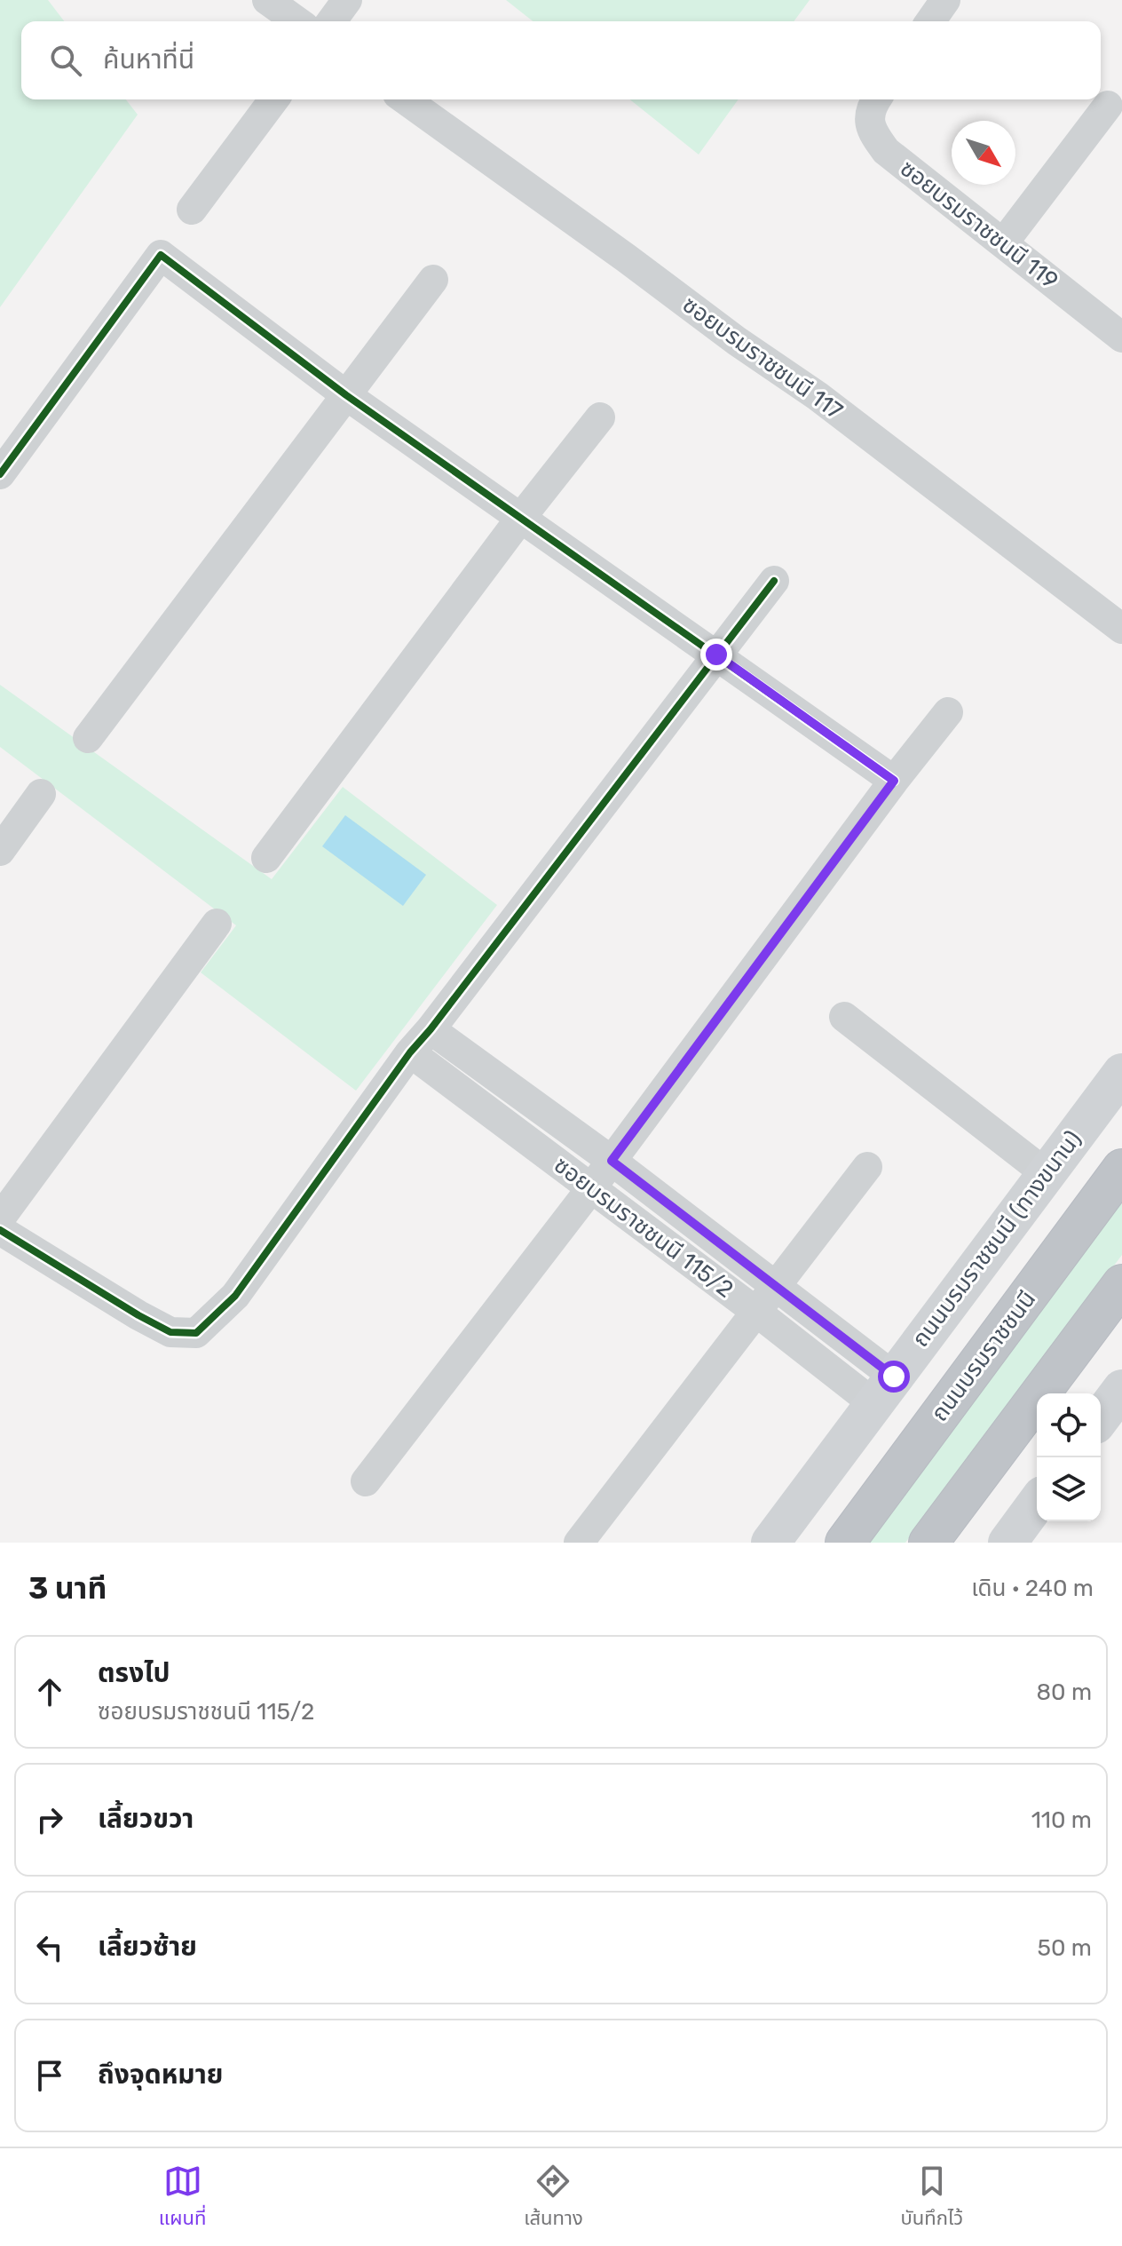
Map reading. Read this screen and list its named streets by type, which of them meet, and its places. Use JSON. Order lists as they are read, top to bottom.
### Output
{
  "streets": {
    "highway": ["ถนนบรมราชชนนี"],
    "main road": ["ถนนบรมราชชนนี (ทางขนาน)"],
    "street": ["ซอยบรมราชชนนี 119", "ซอยบรมราชชนนี 117", "ซอยบรมราชชนนี 115/2"]
  },
  "crossings": [
    ["ซอยบรมราชชนนี 115/2", "ถนนบรมราชชนนี (ทางขนาน)"]
  ],
  "north": "bottom right",
  "page": {
    "search": "ค้นหาที่นี่",
    "heading": ["3 นาที", "เดิน · 240 m"],
    "list": [
      ["ตรงไป", "ซอยบรมราชชนนี 115/2", "80 m"],
      ["เลี้ยวขวา", "110 m"],
      ["เลี้ยวซ้าย", "50 m"],
      "ถึงจุดหมาย"
    ],
    "nav": ["แผนที่", "เส้นทาง", "บันทึกไว้"]
  }
}
